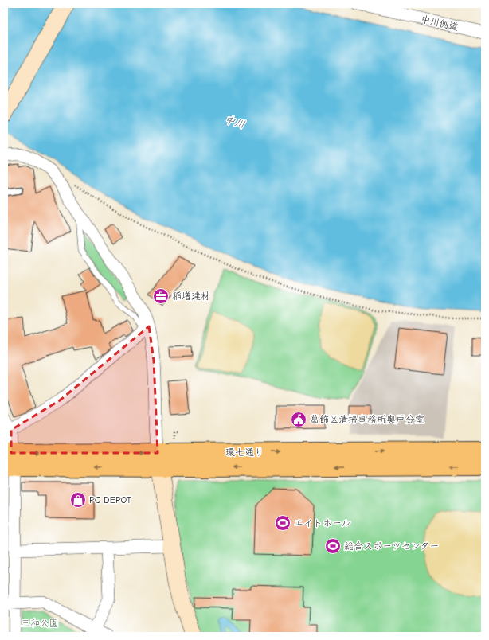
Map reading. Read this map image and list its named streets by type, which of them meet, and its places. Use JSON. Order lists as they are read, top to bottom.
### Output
{
  "streets": {
    "main road": ["環七通り"],
    "street": ["中川側道"]
  },
  "water": ["中川"],
  "parks": ["三和公園"],
  "places": {
    "office": ["稲増建材"],
    "public building": ["葛飾区清掃事務所奥戸分室"],
    "shop": ["PC DEPOT"],
    "sports": ["エイトホール", "総合スポーツセンター"]
  }
}
